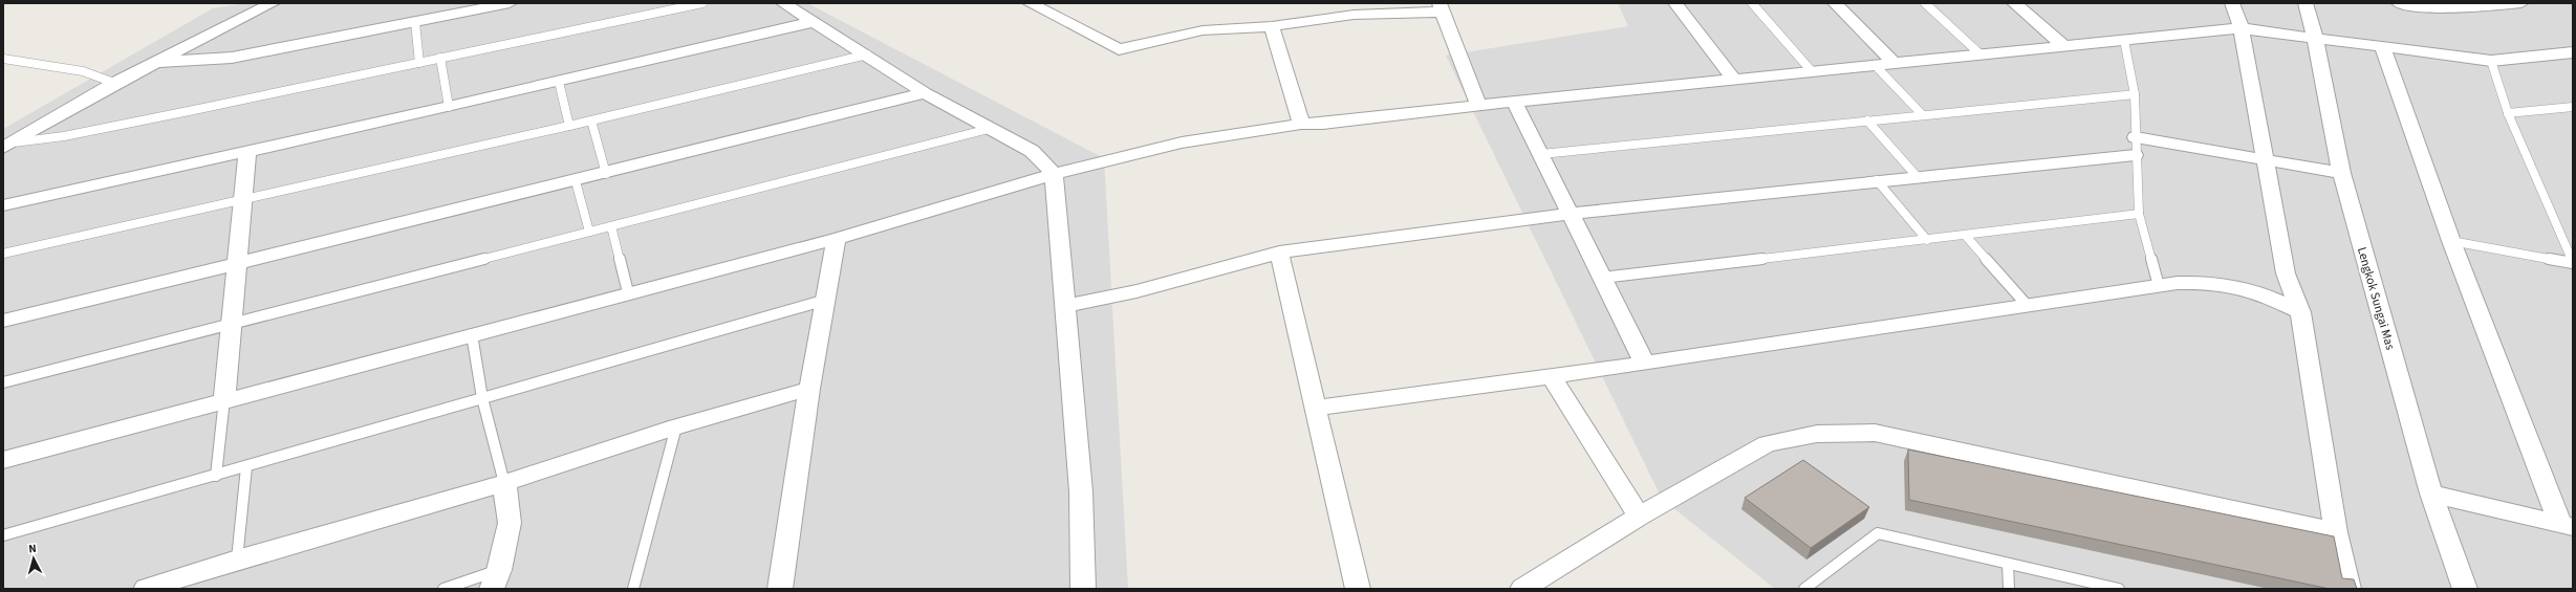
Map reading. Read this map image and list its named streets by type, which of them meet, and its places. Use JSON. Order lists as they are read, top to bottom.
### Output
{
  "streets": {
    "street": ["Lengkok Sungai Mas"]
  },
  "north": "top"
}
